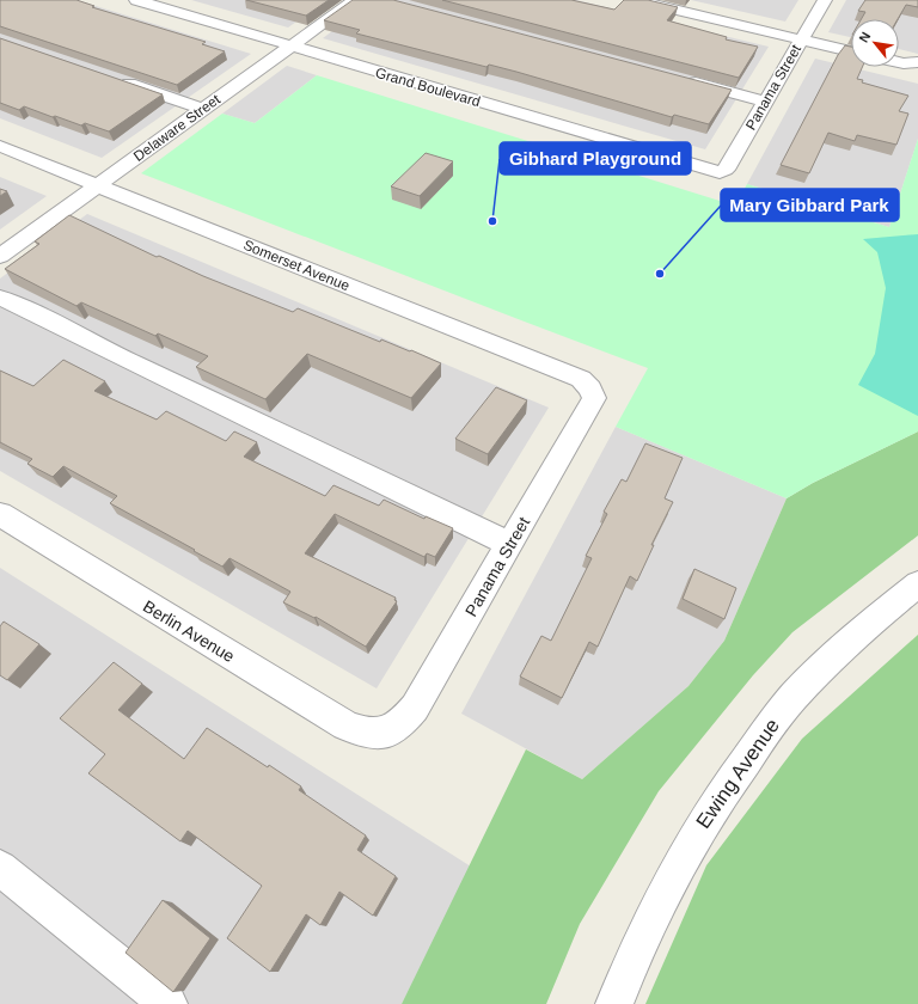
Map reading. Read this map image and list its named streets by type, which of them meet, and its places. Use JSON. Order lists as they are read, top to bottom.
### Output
{
  "streets": {
    "street": [
      "Grand Boulevard",
      "Panama Street",
      "Delaware Street",
      "Somerset Avenue",
      "Berlin Avenue",
      "Ewing Avenue"
    ]
  },
  "crossings": [
    ["Grand Boulevard", "Panama Street"],
    ["Grand Boulevard", "Delaware Street"],
    ["Panama Street", "Somerset Avenue"],
    ["Panama Street", "Berlin Avenue"],
    ["Delaware Street", "Somerset Avenue"]
  ],
  "places": ["Gibhard Playground", "Mary Gibbard Park"],
  "north": "top left"
}
